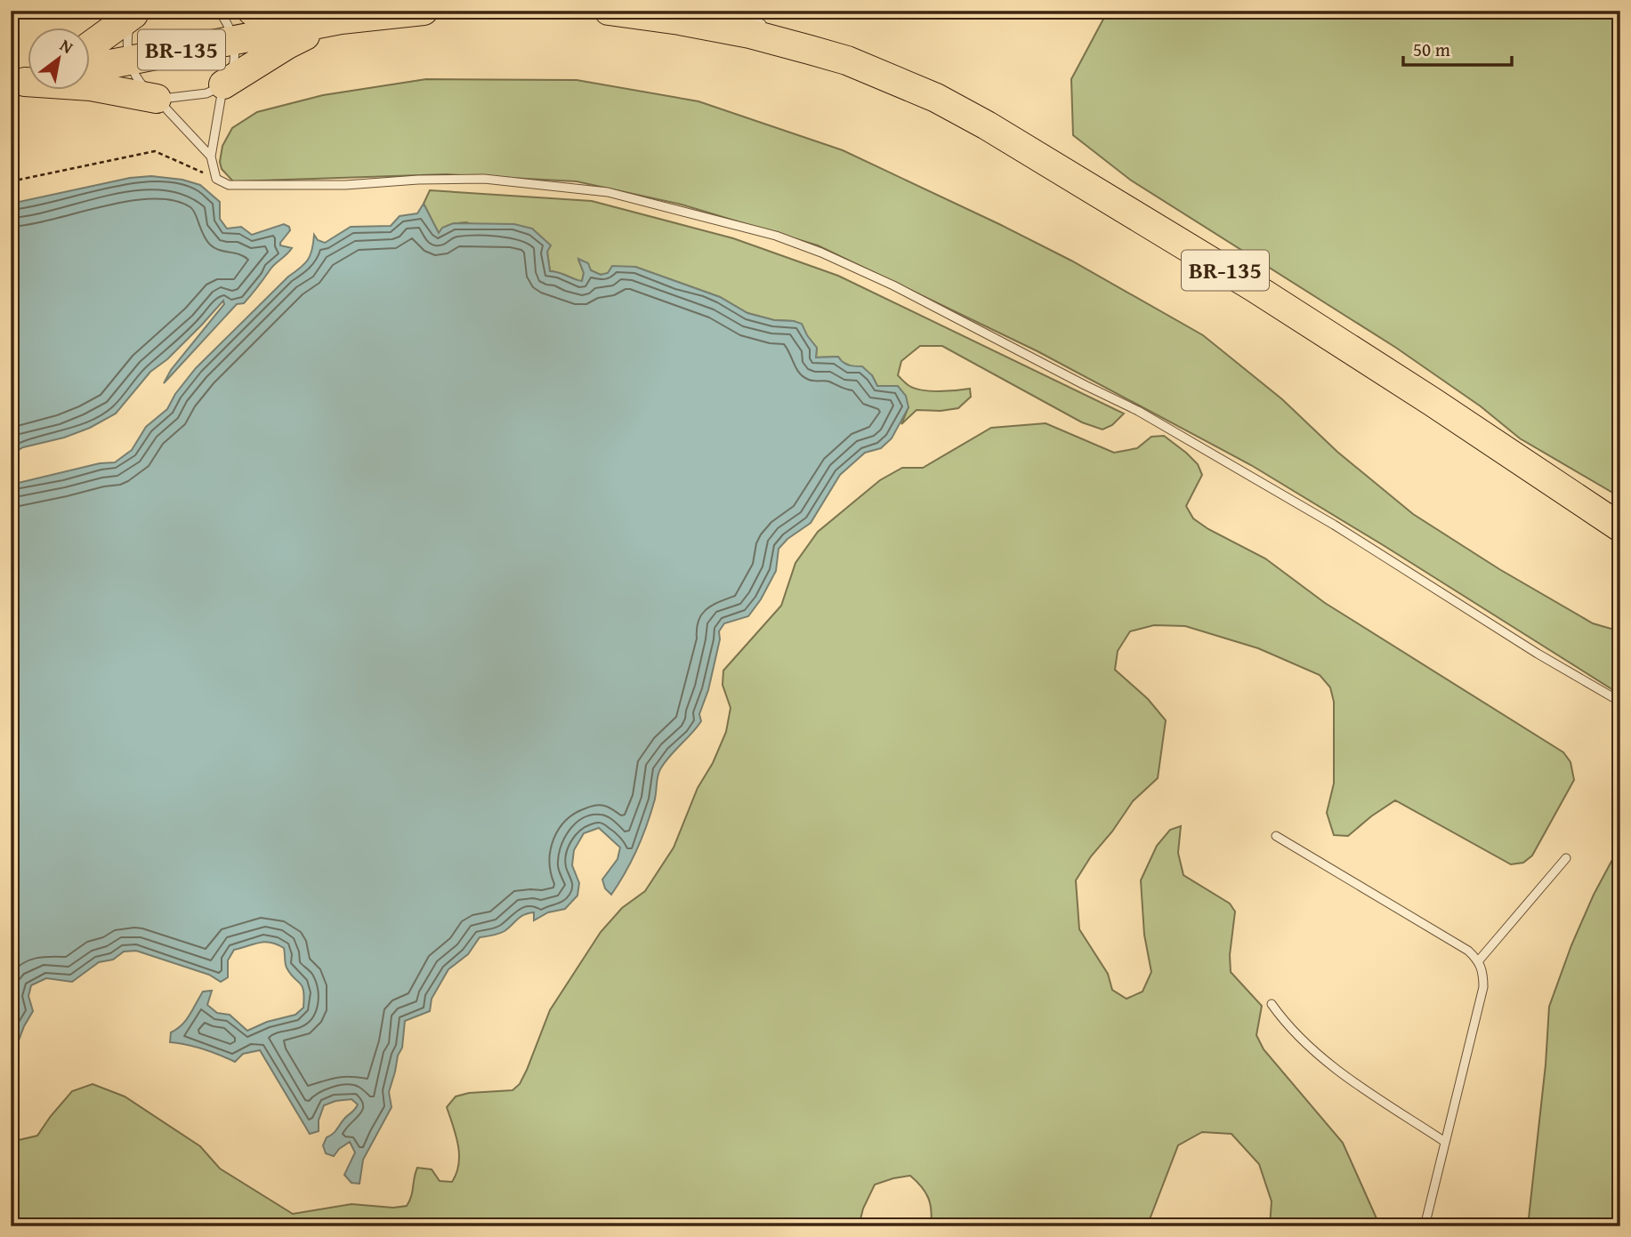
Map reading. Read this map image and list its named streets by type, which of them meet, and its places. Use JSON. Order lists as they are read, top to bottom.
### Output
{
  "streets": {
    "highway": ["BR-135"]
  },
  "scale_bar": "50 m",
  "north": "top right"
}
